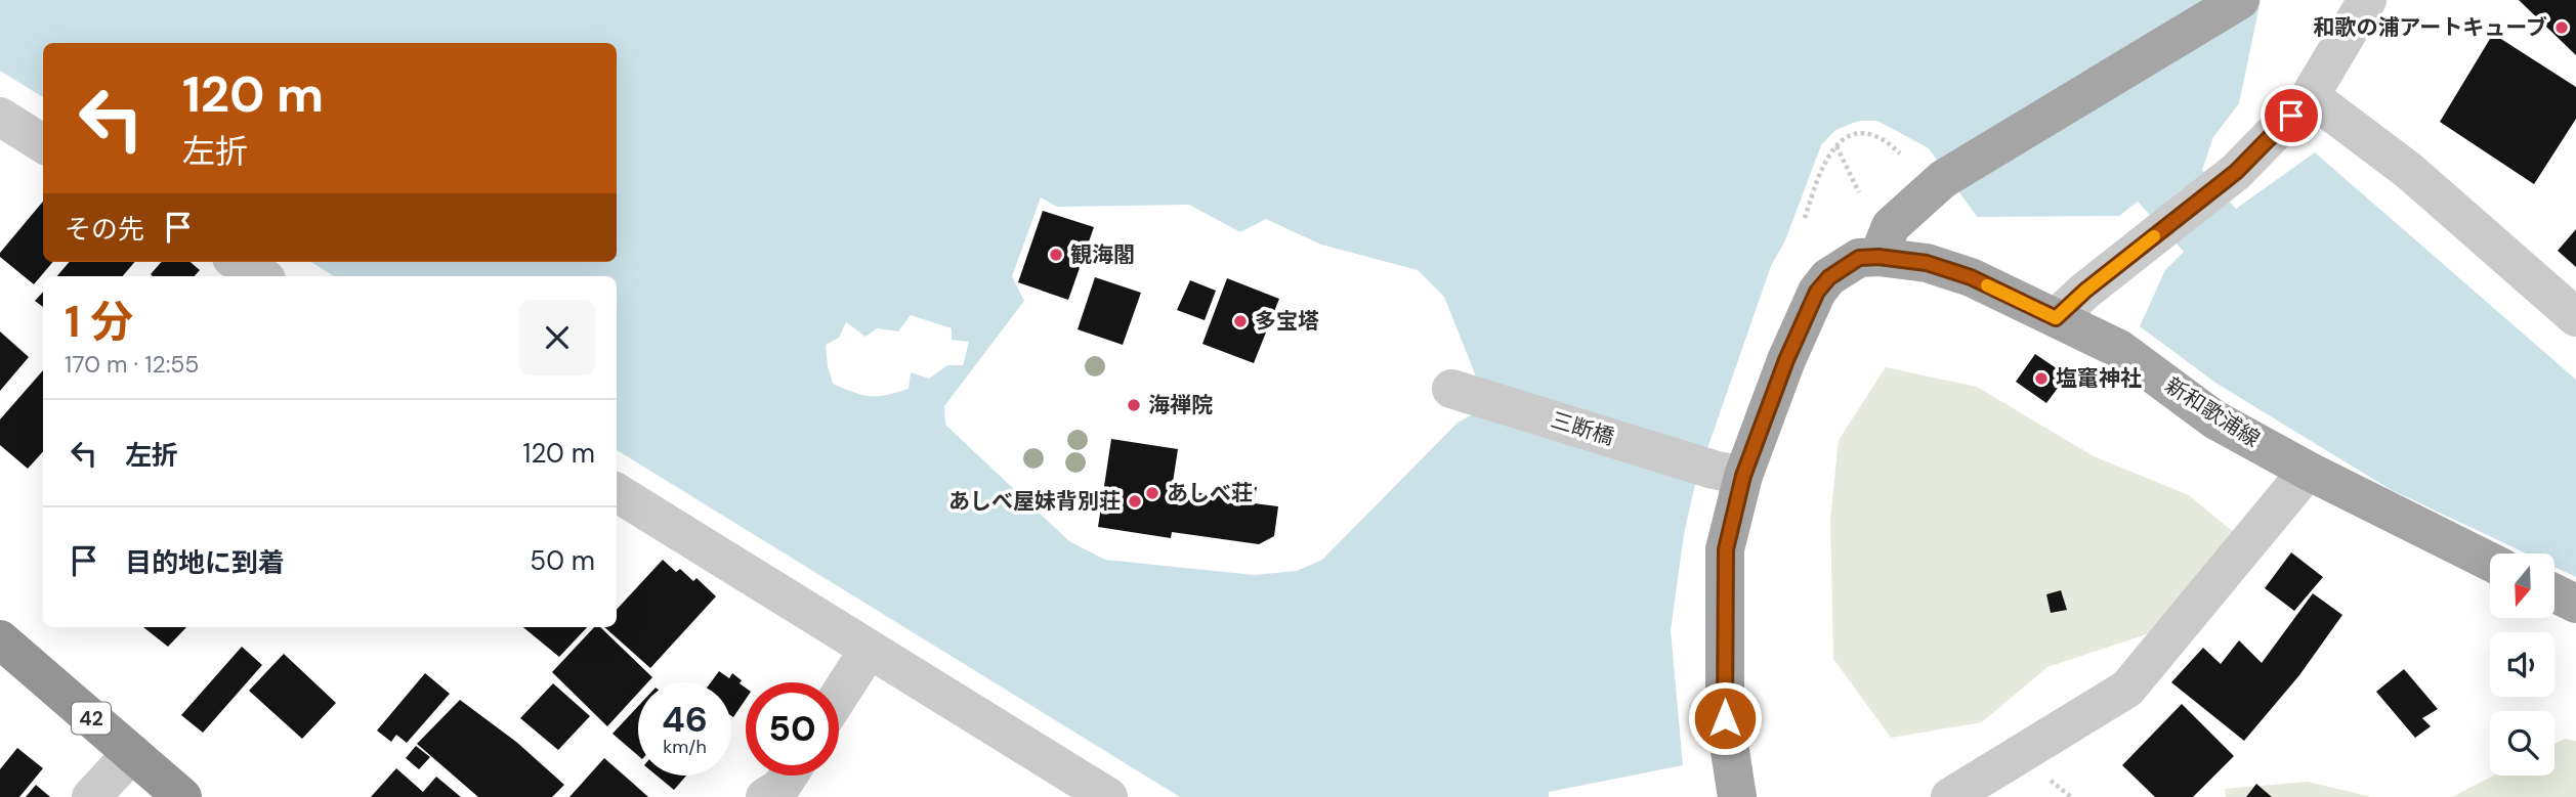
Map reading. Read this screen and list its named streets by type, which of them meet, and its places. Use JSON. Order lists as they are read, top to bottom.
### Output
{
  "streets": {
    "highway": ["42"],
    "main road": ["新和歌浦線"],
    "street": ["三断橋"]
  },
  "crossings": [
    ["新和歌浦線", "三断橋"]
  ],
  "places": [
    "和歌の浦アートキューブ",
    "観海閣",
    "多宝塔",
    "塩竃神社",
    "海禅院",
    "あしべ荘",
    "あしべ屋妹背別荘"
  ],
  "north": "bottom",
  "page": {
    "turn": ["120 m", "左折"],
    "then": "その先",
    "heading": ["1 分", "170 m · 12:55"],
    "list": [
      {
        "name": "左折",
        "value": "120 m"
      },
      {
        "name": "目的地に到着",
        "value": "50 m"
      }
    ],
    "speed": "46 km/h",
    "limit": "50"
  }
}
